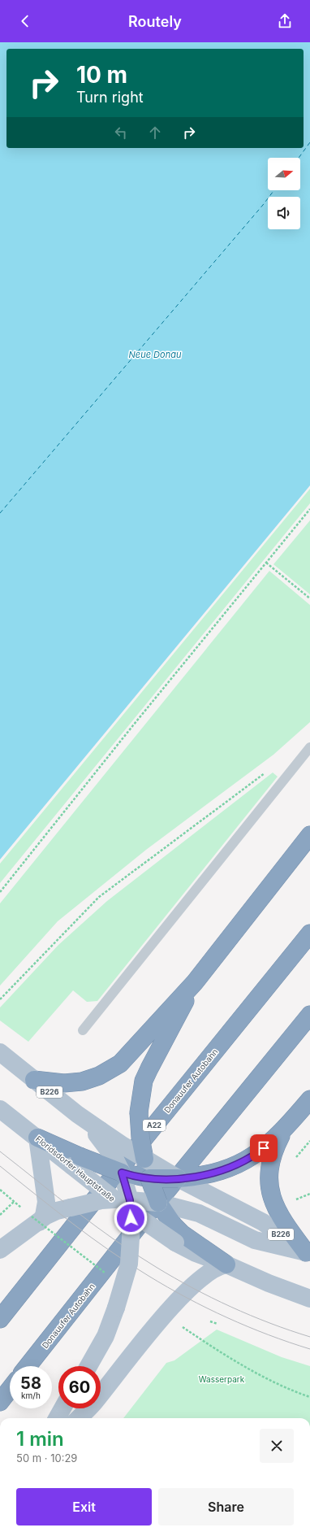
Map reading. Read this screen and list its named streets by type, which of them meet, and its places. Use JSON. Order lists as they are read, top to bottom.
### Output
{
  "streets": {
    "highway": ["Donauufer Autobahn", "A22"],
    "main road": ["B226", "Floridsdorfer Hauptstraße"]
  },
  "water": ["Neue Donau"],
  "parks": ["Wasserpark"],
  "north": "right",
  "page": {
    "header": "Routely",
    "turn": ["10 m", "Turn right"],
    "speed": "58 km/h",
    "limit": "60",
    "heading": ["1 min", "50 m · 10:29"],
    "buttons": ["Exit", "Share"]
  }
}
